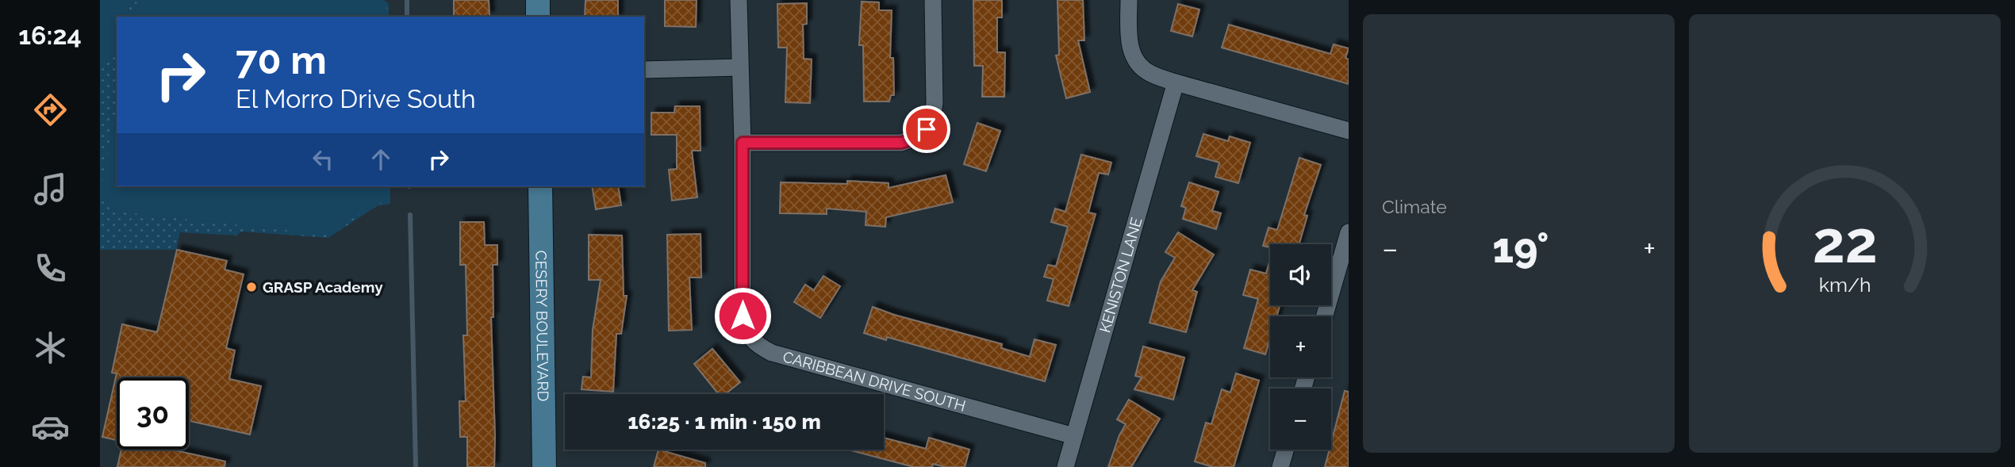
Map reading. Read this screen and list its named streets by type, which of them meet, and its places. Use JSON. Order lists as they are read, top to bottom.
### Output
{
  "streets": {
    "main road": ["CESERY BOULEVARD"],
    "street": ["KENISTON LANE", "CARIBBEAN DRIVE SOUTH"]
  },
  "crossings": [
    ["KENISTON LANE", "CARIBBEAN DRIVE SOUTH"]
  ],
  "places": ["GRASP Academy"],
  "page": {
    "tabs": "16:24",
    "tile": "Climate",
    "turn": ["70 m", "El Morro Drive South"],
    "heat": ["−", "19°", "+"],
    "map_buttons": ["+", "−"],
    "limit": "30",
    "trip": "16:25 · 1 min · 150 m",
    "gauge": ["22", "km/h"]
  }
}
